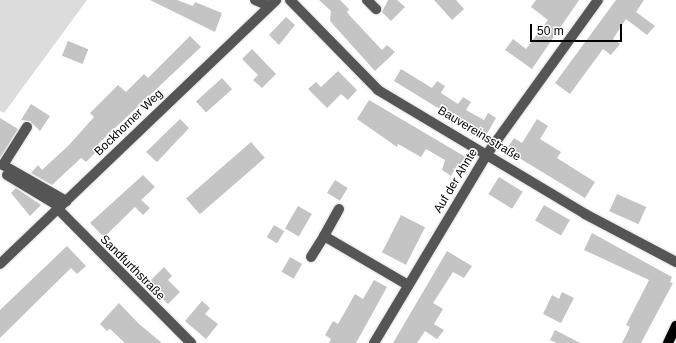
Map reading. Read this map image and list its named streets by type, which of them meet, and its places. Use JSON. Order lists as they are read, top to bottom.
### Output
{
  "streets": {
    "street": [
      "Bockhorner Weg",
      "Bauvereinsstraße",
      "Auf der Ahnte",
      "Sandfurthstraße"
    ]
  },
  "crossings": [
    ["Bockhorner Weg", "Sandfurthstraße"],
    ["Bauvereinsstraße", "Auf der Ahnte"]
  ],
  "scale_bar": "50 m"
}
